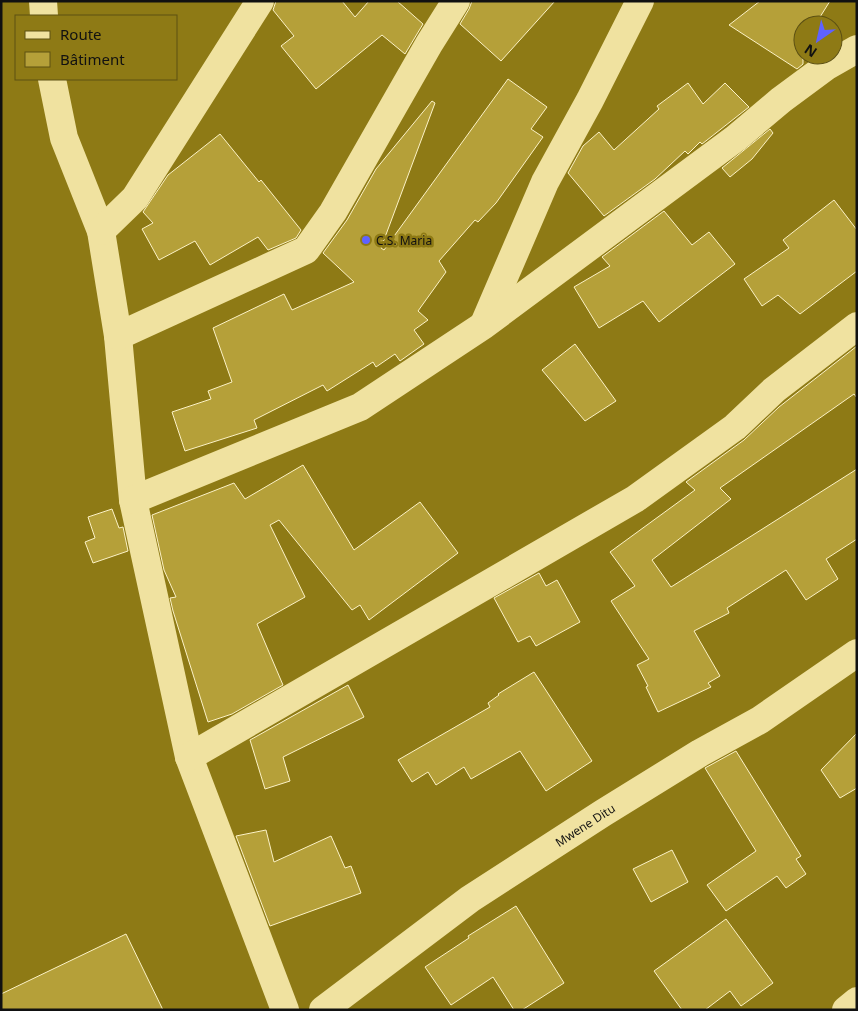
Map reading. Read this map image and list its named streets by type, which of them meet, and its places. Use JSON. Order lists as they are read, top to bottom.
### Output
{
  "streets": {
    "street": ["Mwene Ditu"]
  },
  "places": ["C.S. Maria"],
  "legend": ["Route", "Bâtiment"],
  "north": "bottom left"
}
